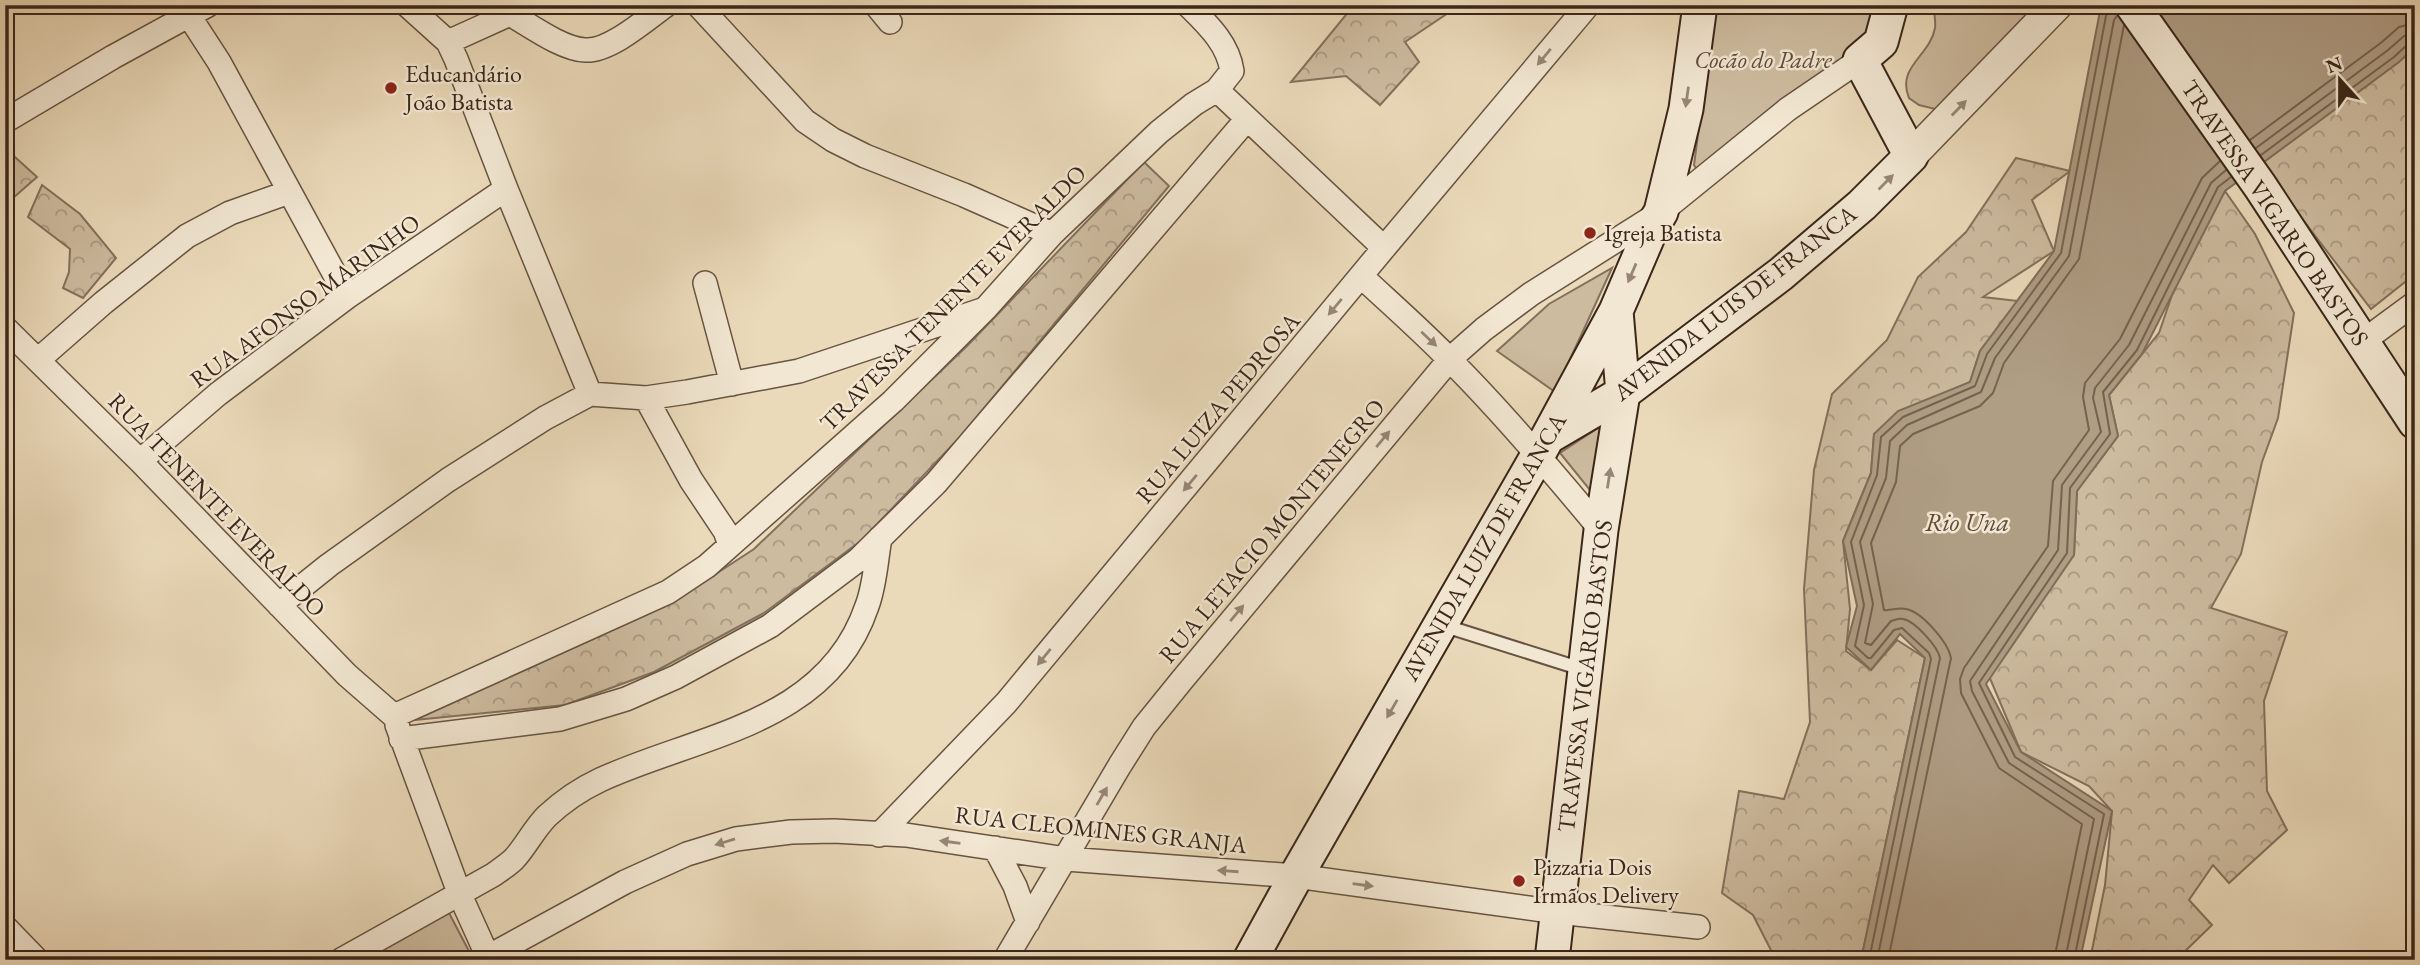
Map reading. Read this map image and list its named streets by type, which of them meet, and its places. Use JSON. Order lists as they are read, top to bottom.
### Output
{
  "streets": {
    "main road": ["TRAVESSA VIGARIO BASTOS", "AVENIDA LUIS DE FRANCA", "AVENIDA LUIZ DE FRANCA"],
    "street": [
      "TRAVESSA TENENTE EVERALDO",
      "RUA AFONSO MARINHO",
      "RUA LUIZA PEDROSA",
      "RUA TENENTE EVERALDO",
      "RUA LETACIO MONTENEGRO",
      "RUA CLEOMINES GRANJA"
    ]
  },
  "crossings": [
    ["TRAVESSA VIGARIO BASTOS", "AVENIDA LUIS DE FRANCA"],
    ["TRAVESSA VIGARIO BASTOS", "AVENIDA LUIZ DE FRANCA"],
    ["TRAVESSA VIGARIO BASTOS", "RUA CLEOMINES GRANJA"],
    ["TRAVESSA TENENTE EVERALDO", "RUA TENENTE EVERALDO"],
    ["RUA AFONSO MARINHO", "RUA TENENTE EVERALDO"],
    ["AVENIDA LUIS DE FRANCA", "AVENIDA LUIZ DE FRANCA"],
    ["RUA LUIZA PEDROSA", "RUA CLEOMINES GRANJA"],
    ["RUA LETACIO MONTENEGRO", "AVENIDA LUIZ DE FRANCA"],
    ["RUA LETACIO MONTENEGRO", "RUA CLEOMINES GRANJA"],
    ["AVENIDA LUIZ DE FRANCA", "RUA CLEOMINES GRANJA"]
  ],
  "one_way": ["RUA LETACIO MONTENEGRO", "AVENIDA LUIZ DE FRANCA"],
  "water": ["Rio Una"],
  "parks": ["Cocão do Padre"],
  "places": ["Educandário João Batista", "Igreja Batista", "Pizzaria Dois Irmãos Delivery"],
  "north": "top"
}
